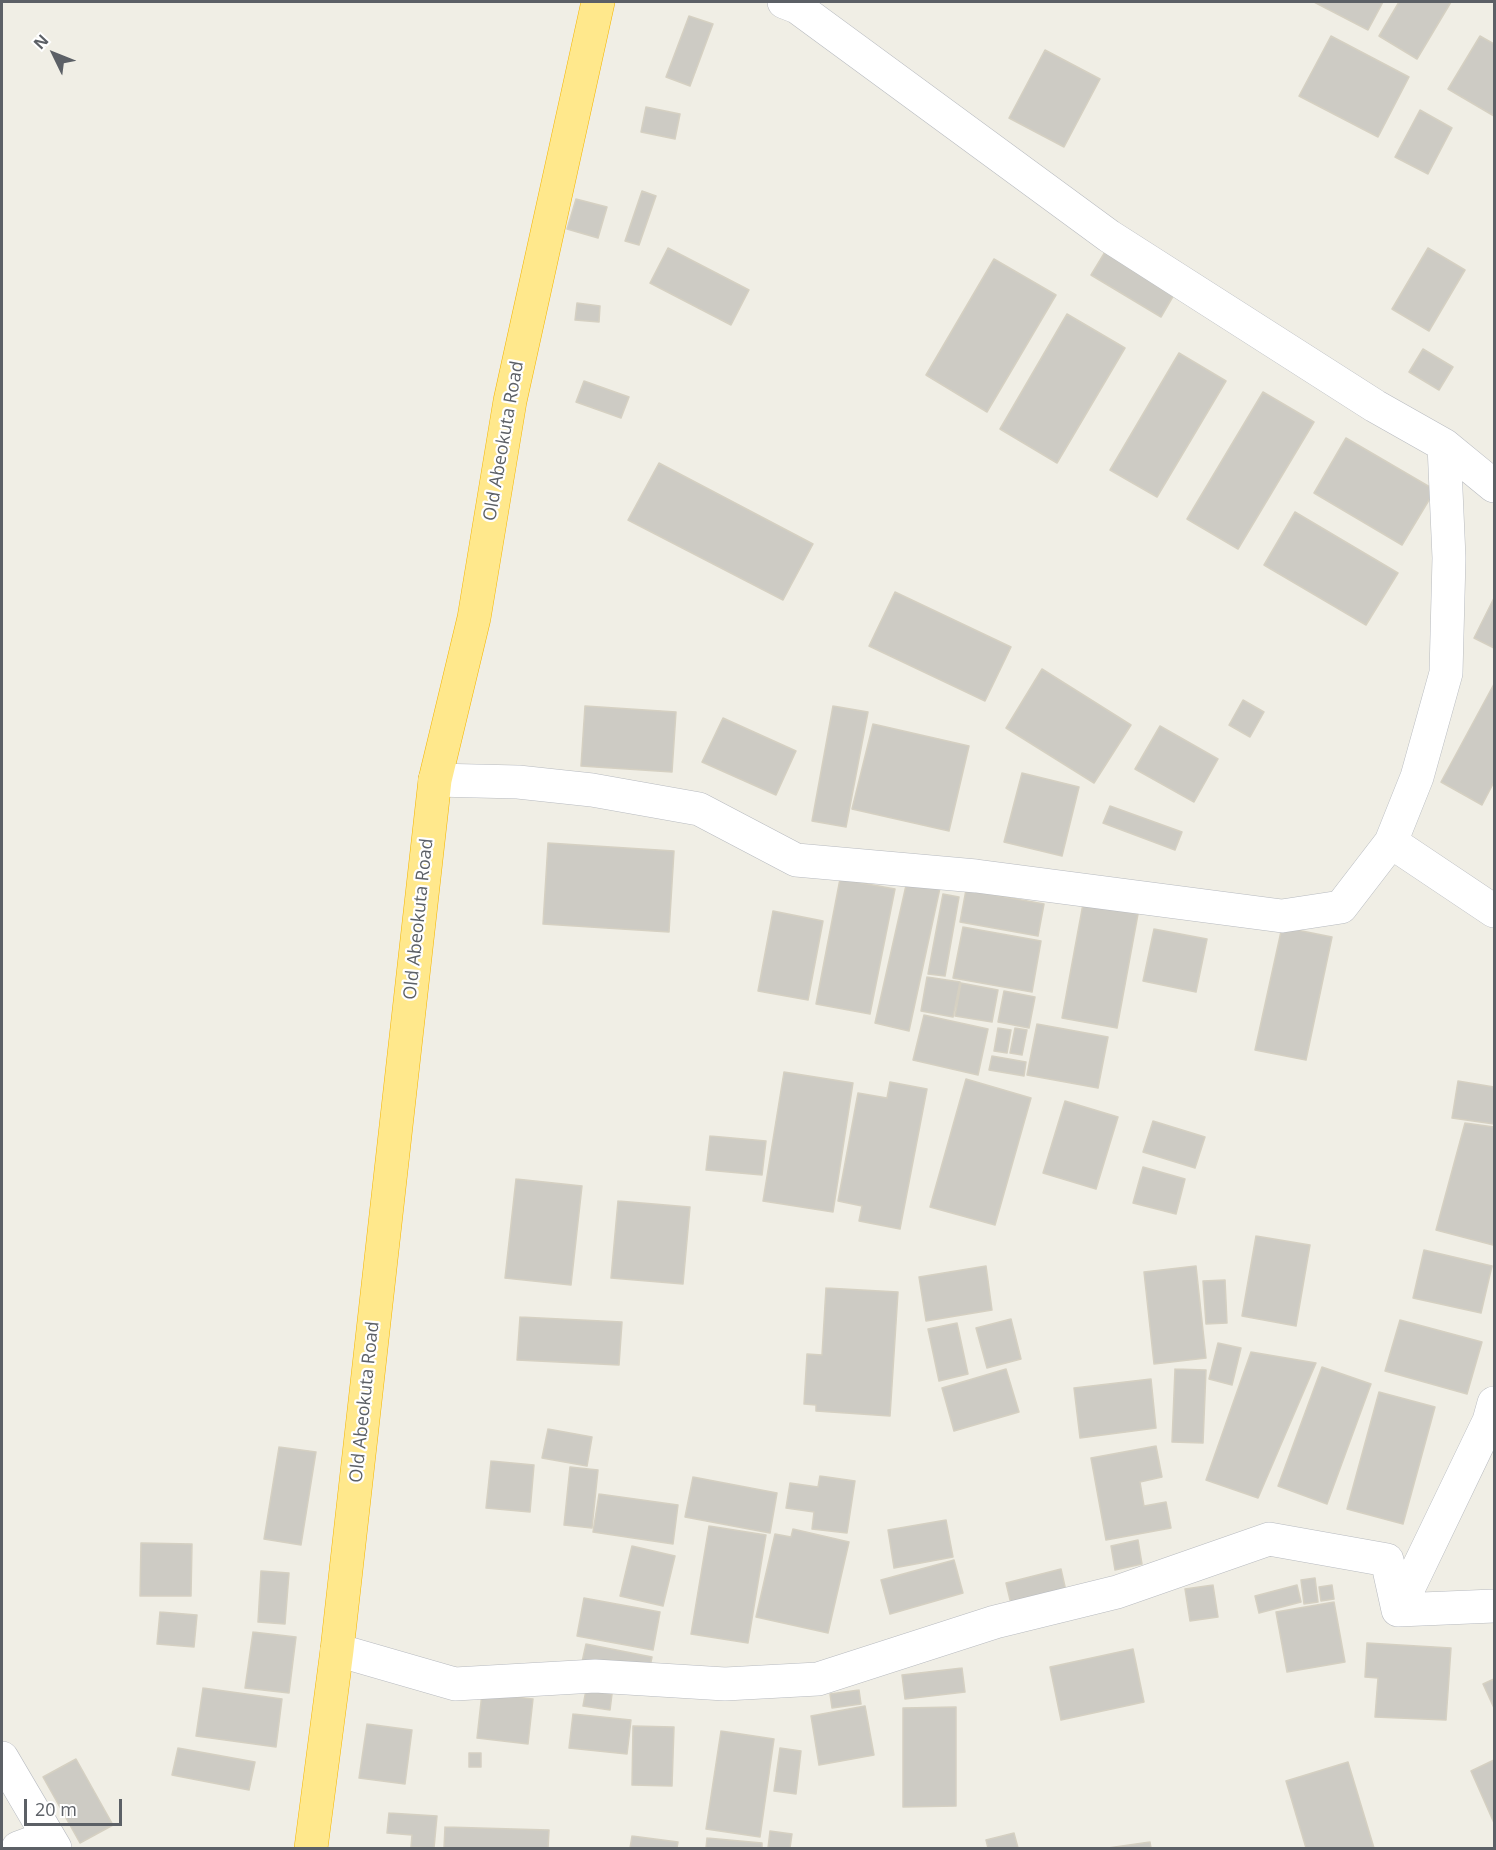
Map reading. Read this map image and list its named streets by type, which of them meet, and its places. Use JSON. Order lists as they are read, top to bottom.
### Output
{
  "streets": {
    "highway": ["Old Abeokuta Road"]
  },
  "scale_bar": "20 m",
  "north": "top left"
}
